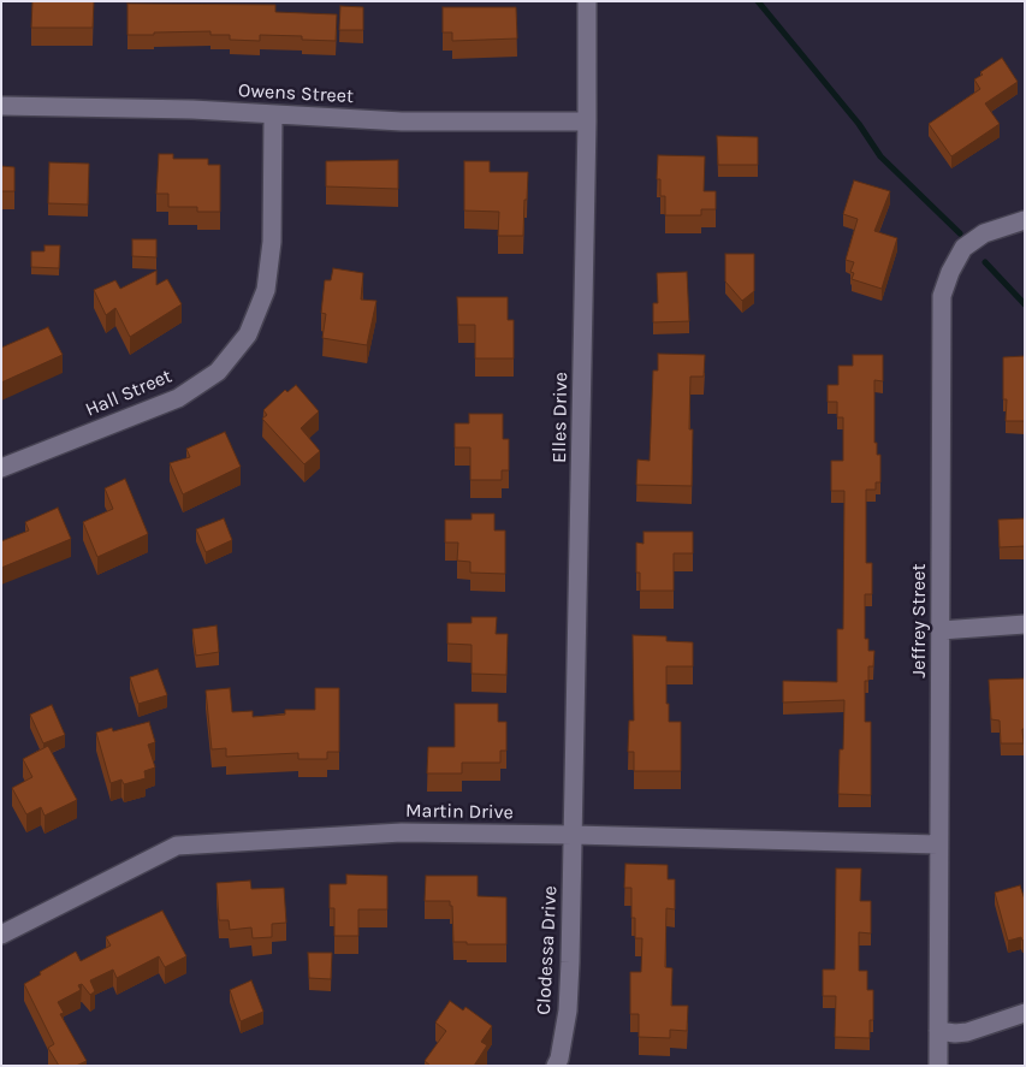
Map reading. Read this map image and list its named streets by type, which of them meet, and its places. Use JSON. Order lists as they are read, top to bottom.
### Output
{
  "streets": {
    "street": [
      "Owens Street",
      "Hall Street",
      "Elles Drive",
      "Jeffrey Street",
      "Martin Drive",
      "Clodessa Drive"
    ]
  },
  "crossings": [
    ["Owens Street", "Hall Street"],
    ["Owens Street", "Elles Drive"],
    ["Elles Drive", "Martin Drive"],
    ["Elles Drive", "Clodessa Drive"],
    ["Jeffrey Street", "Martin Drive"],
    ["Martin Drive", "Clodessa Drive"]
  ]
}
